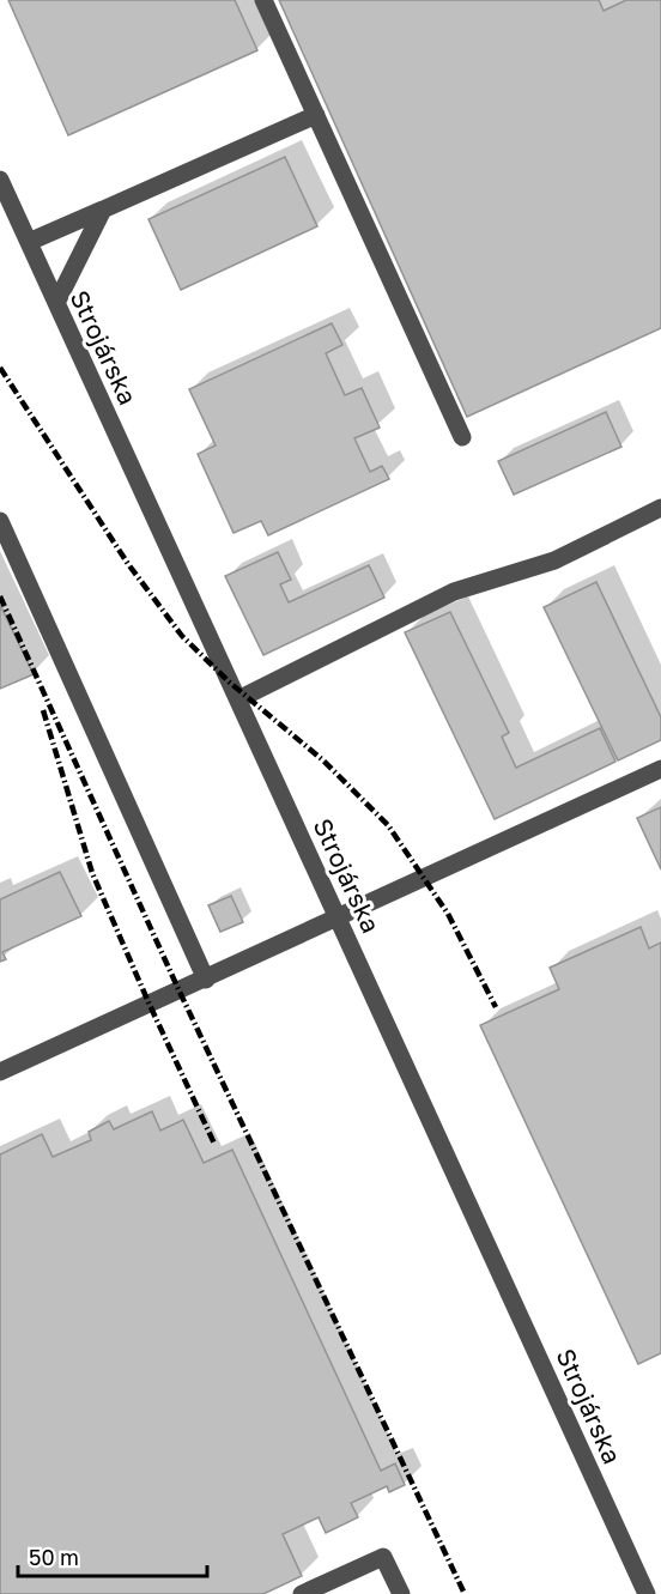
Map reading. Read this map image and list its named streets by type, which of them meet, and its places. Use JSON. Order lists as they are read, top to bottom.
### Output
{
  "streets": {
    "street": ["Strojárska"]
  },
  "scale_bar": "50 m"
}
